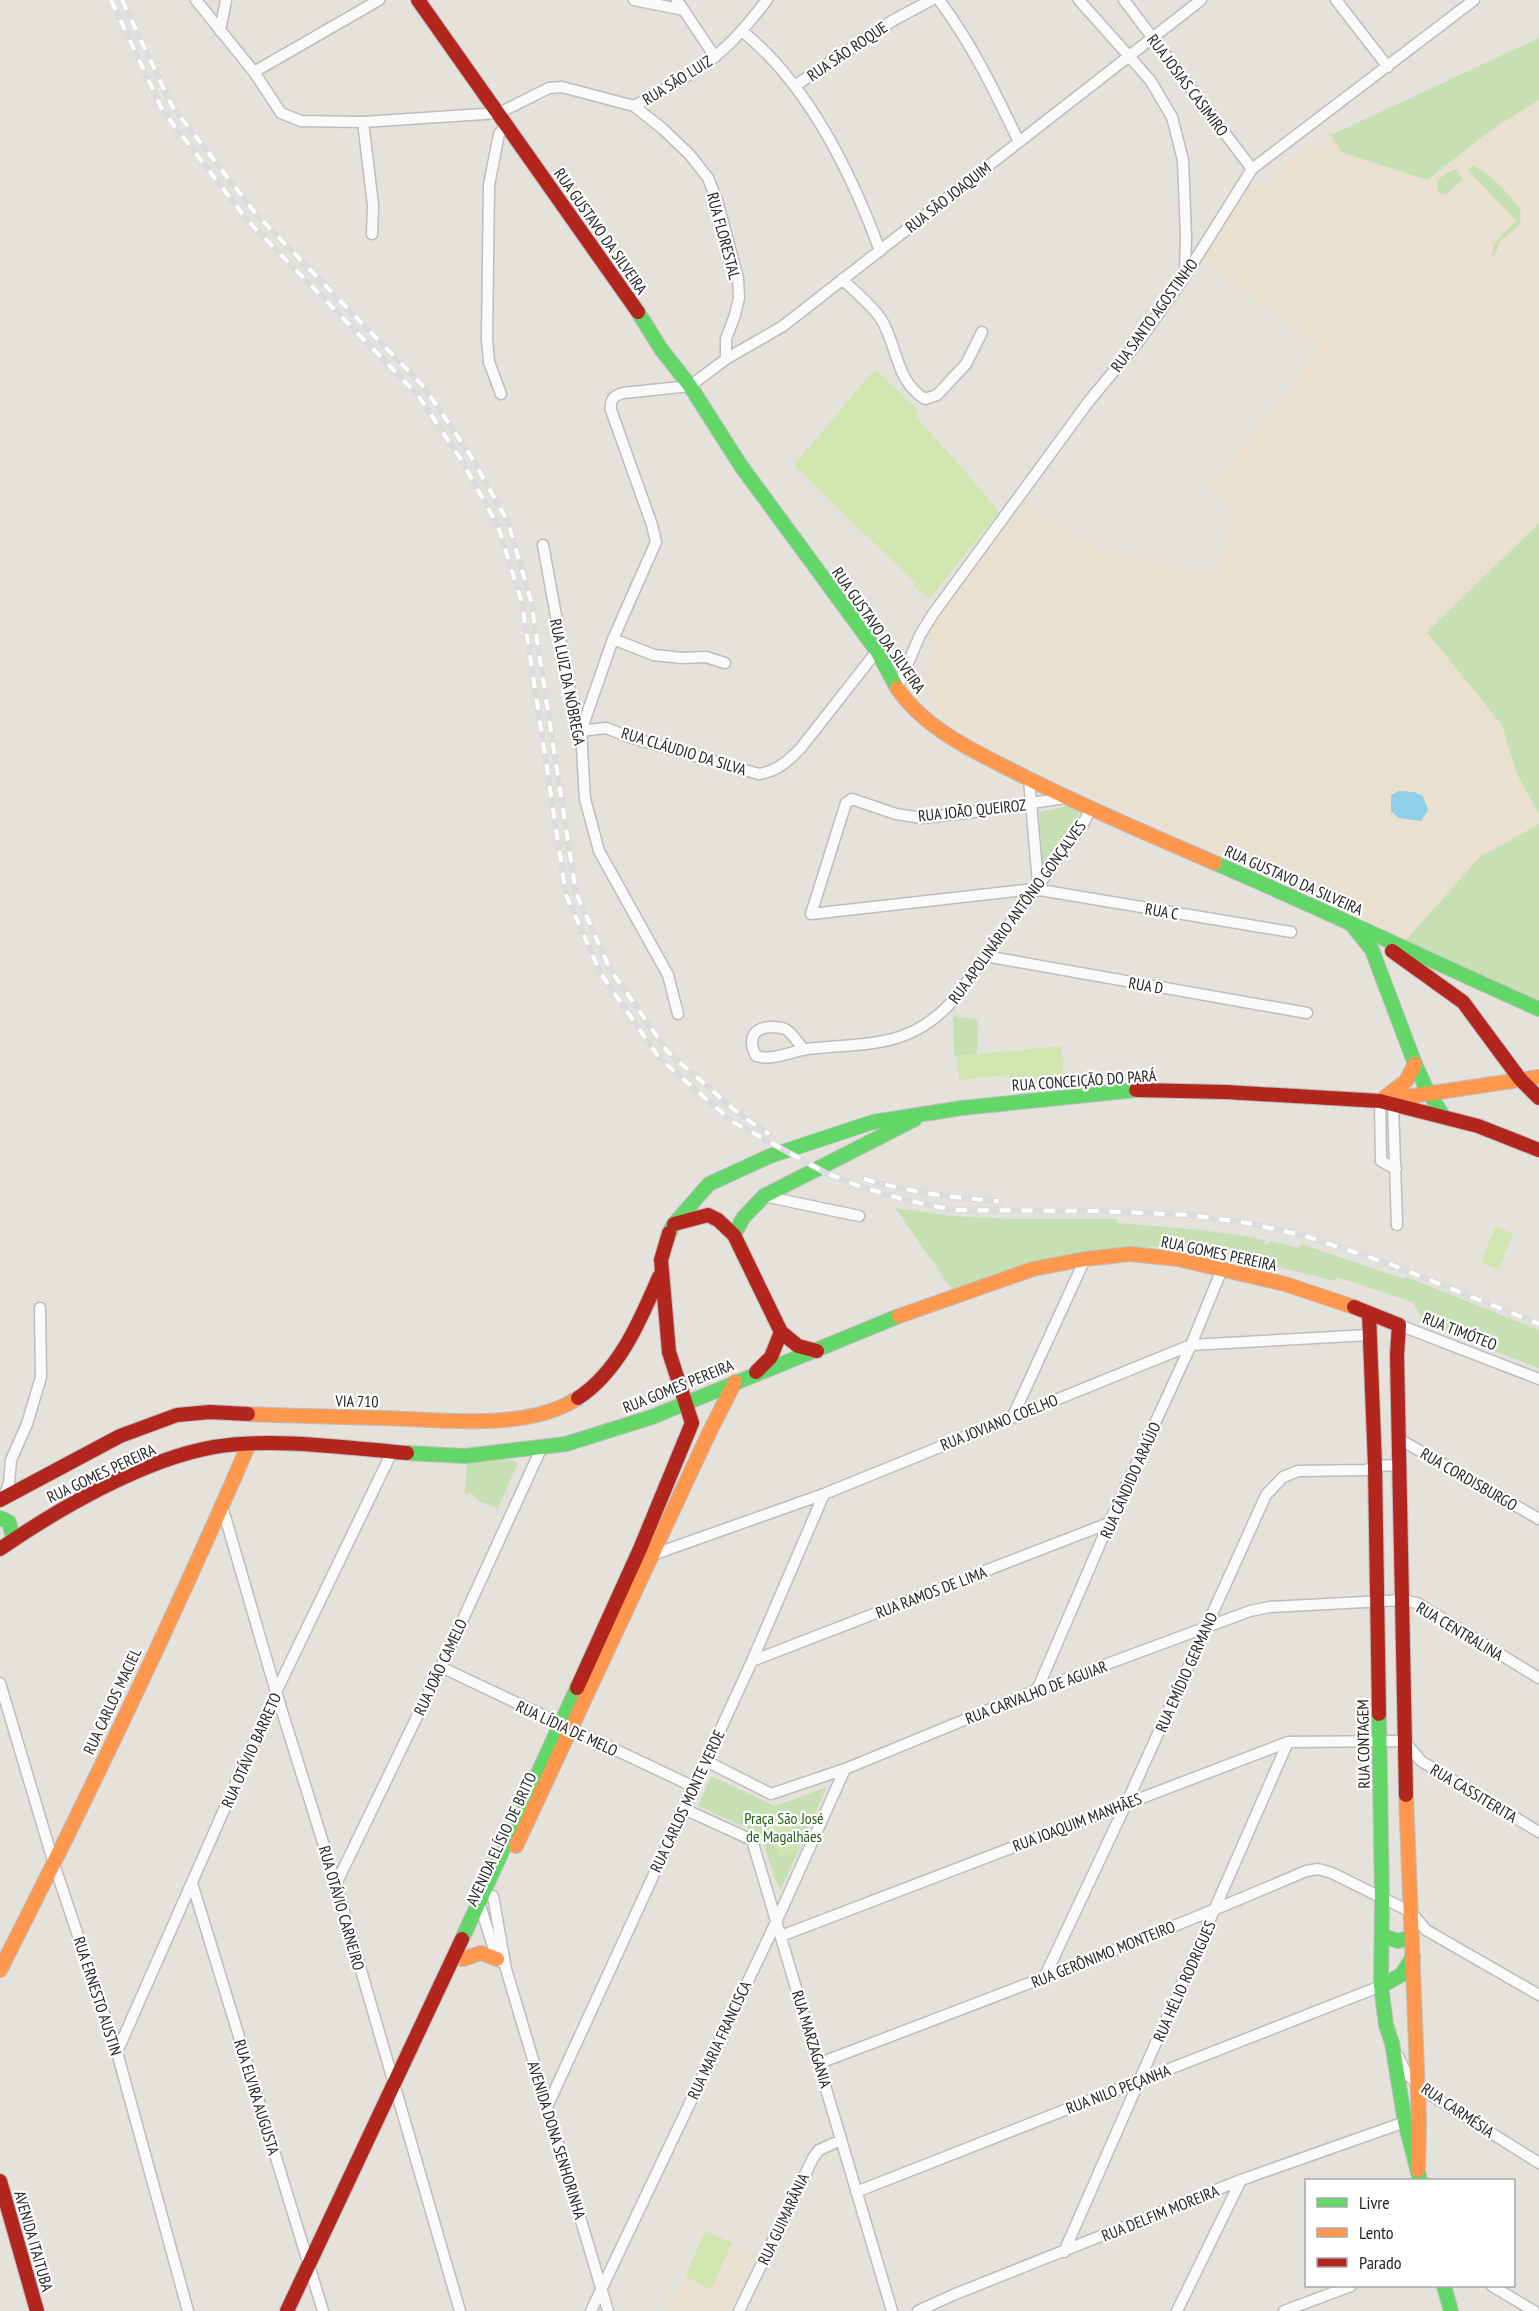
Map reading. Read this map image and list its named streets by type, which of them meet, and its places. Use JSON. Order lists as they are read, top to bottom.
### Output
{
  "streets": {
    "main road": [
      "RUA GUSTAVO DA SILVEIRA",
      "RUA CONCEIÇÃO DO PARÁ",
      "RUA GOMES PEREIRA",
      "RUA TIMÓTEO",
      "VIA 710",
      "RUA CARLOS MACIEL",
      "RUA CONTAGEM",
      "AVENIDA ELÍSIO DE BRITO",
      "AVENIDA ITAITUBA"
    ],
    "street": [
      "RUA SÃO ROQUE",
      "RUA SÃO LUIZ",
      "RUA JOSIAS CASIMIRO",
      "RUA SÃO JOAQUIM",
      "RUA FLORESTAL",
      "RUA SANTO AGOSTINHO",
      "RUA LUIZ DA NÓBREGA",
      "RUA CLÁUDIO DA SILVA",
      "RUA JOÃO QUEIROZ",
      "RUA C",
      "RUA APOLINÁRIO ANTÔNIO GONÇALVES",
      "RUA D",
      "RUA JOVIANO COELHO",
      "RUA CORDISBURGO",
      "RUA CÂNDIDO ARAÚJO",
      "RUA RAMOS DE LIMA",
      "RUA CENTRALINA",
      "RUA JOÃO CAMELO",
      "RUA EMÍDIO GERMANO",
      "RUA CARVALHO DE AGUIAR",
      "RUA LÍDIA DE MELO",
      "RUA OTÁVIO BARRETO",
      "RUA CASSITERITA",
      "RUA CARLOS MONTE VERDE",
      "RUA JOAQUIM MANHÃES",
      "RUA OTÁVIO CARNEIRO",
      "RUA GERÔNIMO MONTEIRO",
      "RUA HÉLIO RODRIGUES",
      "RUA ERNESTO AUSTIN",
      "RUA MARZAGANIA",
      "RUA MARIA FRANCISCA",
      "RUA NILO PEÇANHA",
      "RUA ELVIRA AUGUSTA",
      "RUA CARMÉSIA",
      "AVENIDA DONA SENHORINHA",
      "RUA DELFIM MOREIRA",
      "RUA GUIMARÂNIA"
    ]
  },
  "crossings": [
    ["RUA SÃO LUIZ", "RUA GUSTAVO DA SILVEIRA"],
    ["RUA SÃO LUIZ", "RUA FLORESTAL"],
    ["RUA JOSIAS CASIMIRO", "RUA SÃO JOAQUIM"],
    ["RUA JOSIAS CASIMIRO", "RUA SANTO AGOSTINHO"],
    ["RUA SÃO JOAQUIM", "RUA GUSTAVO DA SILVEIRA"],
    ["RUA SÃO JOAQUIM", "RUA FLORESTAL"],
    ["RUA GUSTAVO DA SILVEIRA", "RUA SANTO AGOSTINHO"],
    ["RUA GUSTAVO DA SILVEIRA", "RUA CLÁUDIO DA SILVA"],
    ["RUA GUSTAVO DA SILVEIRA", "RUA JOÃO QUEIROZ"],
    ["RUA GUSTAVO DA SILVEIRA", "RUA APOLINÁRIO ANTÔNIO GONÇALVES"],
    ["RUA LUIZ DA NÓBREGA", "RUA CLÁUDIO DA SILVA"],
    ["RUA JOÃO QUEIROZ", "RUA C"],
    ["RUA C", "RUA APOLINÁRIO ANTÔNIO GONÇALVES"],
    ["RUA APOLINÁRIO ANTÔNIO GONÇALVES", "RUA D"],
    ["RUA GOMES PEREIRA", "RUA TIMÓTEO"],
    ["RUA GOMES PEREIRA", "RUA CÂNDIDO ARAÚJO"],
    ["RUA GOMES PEREIRA", "RUA JOÃO CAMELO"],
    ["RUA GOMES PEREIRA", "RUA CARLOS MACIEL"],
    ["RUA GOMES PEREIRA", "RUA CONTAGEM"],
    ["RUA GOMES PEREIRA", "RUA OTÁVIO BARRETO"],
    ["RUA GOMES PEREIRA", "AVENIDA ELÍSIO DE BRITO"],
    ["RUA TIMÓTEO", "RUA CONTAGEM"],
    ["VIA 710", "AVENIDA ELÍSIO DE BRITO"],
    ["RUA JOVIANO COELHO", "RUA CÂNDIDO ARAÚJO"],
    ["RUA JOVIANO COELHO", "RUA CONTAGEM"],
    ["RUA JOVIANO COELHO", "RUA CARLOS MONTE VERDE"],
    ["RUA JOVIANO COELHO", "AVENIDA ELÍSIO DE BRITO"],
    ["RUA CORDISBURGO", "RUA CONTAGEM"],
    ["RUA CÂNDIDO ARAÚJO", "RUA RAMOS DE LIMA"],
    ["RUA CÂNDIDO ARAÚJO", "RUA CARVALHO DE AGUIAR"],
    ["RUA RAMOS DE LIMA", "RUA CARLOS MONTE VERDE"],
    ["RUA CENTRALINA", "RUA CARVALHO DE AGUIAR"],
    ["RUA CENTRALINA", "RUA CONTAGEM"],
    ["RUA JOÃO CAMELO", "RUA LÍDIA DE MELO"],
    ["RUA JOÃO CAMELO", "RUA OTÁVIO CARNEIRO"],
    ["RUA EMÍDIO GERMANO", "RUA CARVALHO DE AGUIAR"],
    ["RUA EMÍDIO GERMANO", "RUA CONTAGEM"],
    ["RUA EMÍDIO GERMANO", "RUA JOAQUIM MANHÃES"],
    ["RUA EMÍDIO GERMANO", "RUA GERÔNIMO MONTEIRO"],
    ["RUA CARVALHO DE AGUIAR", "RUA CONTAGEM"],
    ["RUA CARVALHO DE AGUIAR", "RUA CARLOS MONTE VERDE"],
    ["RUA CARVALHO DE AGUIAR", "RUA MARIA FRANCISCA"],
    ["RUA CARLOS MACIEL", "RUA OTÁVIO CARNEIRO"],
    ["RUA CARLOS MACIEL", "RUA ERNESTO AUSTIN"],
    ["RUA LÍDIA DE MELO", "RUA CARLOS MONTE VERDE"],
    ["RUA LÍDIA DE MELO", "AVENIDA ELÍSIO DE BRITO"],
    ["RUA CONTAGEM", "RUA CASSITERITA"],
    ["RUA CONTAGEM", "RUA JOAQUIM MANHÃES"],
    ["RUA CONTAGEM", "RUA GERÔNIMO MONTEIRO"],
    ["RUA CONTAGEM", "RUA NILO PEÇANHA"],
    ["RUA CONTAGEM", "RUA CARMÉSIA"],
    ["RUA CONTAGEM", "RUA DELFIM MOREIRA"],
    ["RUA OTÁVIO BARRETO", "RUA OTÁVIO CARNEIRO"],
    ["RUA OTÁVIO BARRETO", "RUA ERNESTO AUSTIN"],
    ["RUA OTÁVIO BARRETO", "RUA ELVIRA AUGUSTA"],
    ["RUA CARLOS MONTE VERDE", "RUA MARZAGANIA"],
    ["RUA CARLOS MONTE VERDE", "AVENIDA DONA SENHORINHA"],
    ["RUA JOAQUIM MANHÃES", "RUA HÉLIO RODRIGUES"],
    ["RUA JOAQUIM MANHÃES", "RUA MARZAGANIA"],
    ["AVENIDA ELÍSIO DE BRITO", "RUA OTÁVIO CARNEIRO"],
    ["AVENIDA ELÍSIO DE BRITO", "RUA ELVIRA AUGUSTA"],
    ["AVENIDA ELÍSIO DE BRITO", "AVENIDA DONA SENHORINHA"],
    ["RUA GERÔNIMO MONTEIRO", "RUA HÉLIO RODRIGUES"],
    ["RUA GERÔNIMO MONTEIRO", "RUA MARZAGANIA"],
    ["RUA HÉLIO RODRIGUES", "RUA NILO PEÇANHA"],
    ["RUA HÉLIO RODRIGUES", "RUA DELFIM MOREIRA"],
    ["RUA MARZAGANIA", "RUA MARIA FRANCISCA"],
    ["RUA MARZAGANIA", "RUA NILO PEÇANHA"],
    ["RUA MARZAGANIA", "RUA GUIMARÂNIA"],
    ["RUA MARIA FRANCISCA", "AVENIDA DONA SENHORINHA"]
  ],
  "parks": ["Praça São José de Magalhães"],
  "legend": ["Livre", "Lento", "Parado"]
}
